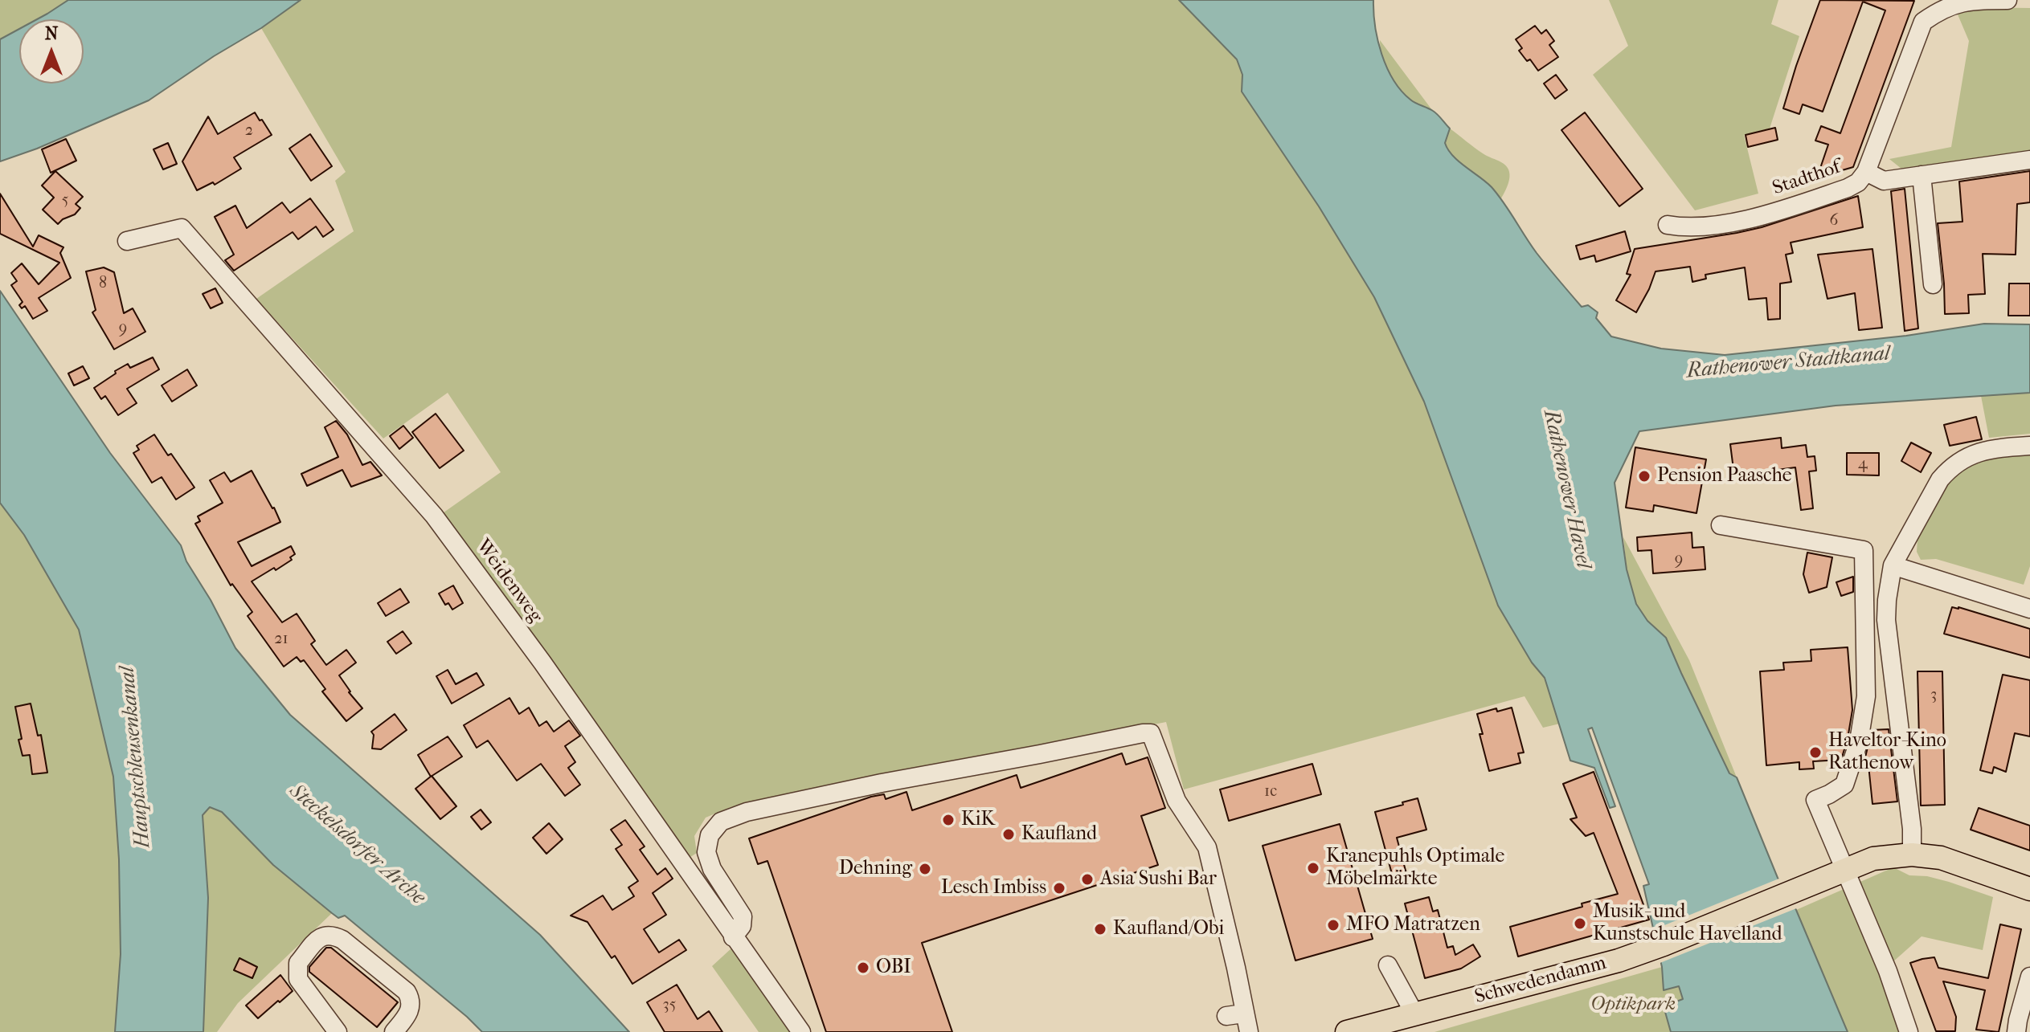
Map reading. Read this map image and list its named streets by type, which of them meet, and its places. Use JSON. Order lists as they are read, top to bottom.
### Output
{
  "streets": {
    "main road": ["Schwedendamm"],
    "street": ["Stadthof", "Weidenweg"]
  },
  "water": [
    "Rathenower Stadtkanal",
    "Rathenower Havel",
    "Hauptschleusenkanal",
    "Steckelsdorfer Arche"
  ],
  "parks": ["Optikpark"],
  "places": [
    "Pension Paasche",
    "Haveltor-Kino Rathenow",
    "KiK",
    "Kaufland",
    "Kranepuhls Optimale Möbelmärkte",
    "Dehning",
    "Asia Sushi Bar",
    "Lesch Imbiss",
    "Musik- und Kunstschule Havelland",
    "MFO Matratzen",
    "Kaufland/Obi",
    "OBI"
  ],
  "house_numbers": [
    "2",
    "5",
    "6",
    "8",
    "9",
    "4",
    "9",
    "21",
    "3",
    "1c",
    "35"
  ],
  "north": "top"
}
